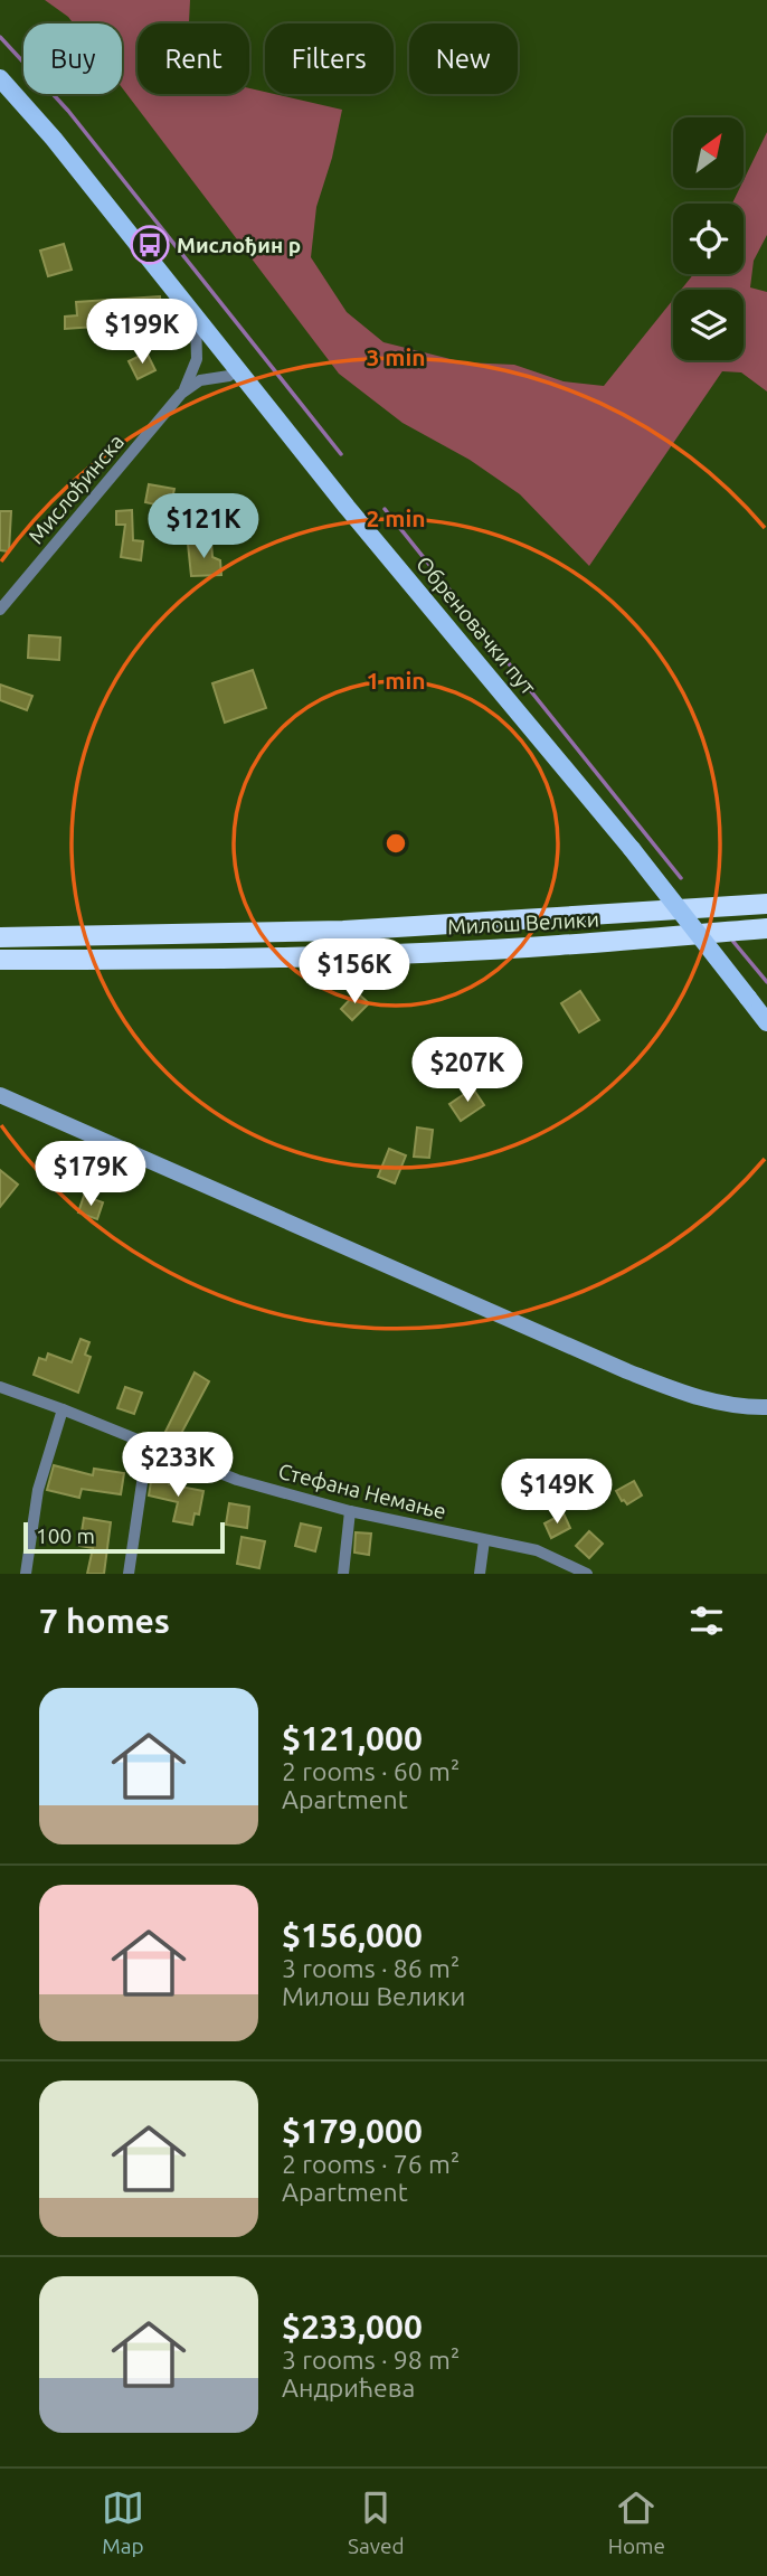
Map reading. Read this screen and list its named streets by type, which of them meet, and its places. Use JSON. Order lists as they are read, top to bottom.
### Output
{
  "streets": {
    "highway": ["Милош Велики"],
    "main road": ["Обреновачки пут"],
    "street": ["Мислођинска", "Стефана Немање"]
  },
  "crossings": [
    ["Мислођинска", "Обреновачки пут"]
  ],
  "places": {
    "bus stop": ["Мислођин р"]
  },
  "scale_bar": "100 m",
  "north": "top right",
  "page": {
    "chip": [
      "Buy",
      "Rent",
      "Filters",
      "New"
    ],
    "price": [
      "$199K",
      "$121K",
      "$156K",
      "$207K",
      "$179K",
      "$233K",
      "$149K"
    ],
    "scale": "100 m",
    "heading": "7 homes",
    "list": [
      {
        "name": "$121,000",
        "note": "2 rooms · 60 m² · Apartment"
      },
      {
        "name": "$156,000",
        "note": "3 rooms · 86 m² · Милош Велики"
      },
      {
        "name": "$179,000",
        "note": "2 rooms · 76 m² · Apartment"
      },
      {
        "name": "$233,000",
        "note": "3 rooms · 98 m² · Андрићева"
      }
    ],
    "tabs": ["Map", "Saved", "Home"]
  },
  "rings": ["3 min", "2 min", "1 min"]
}
